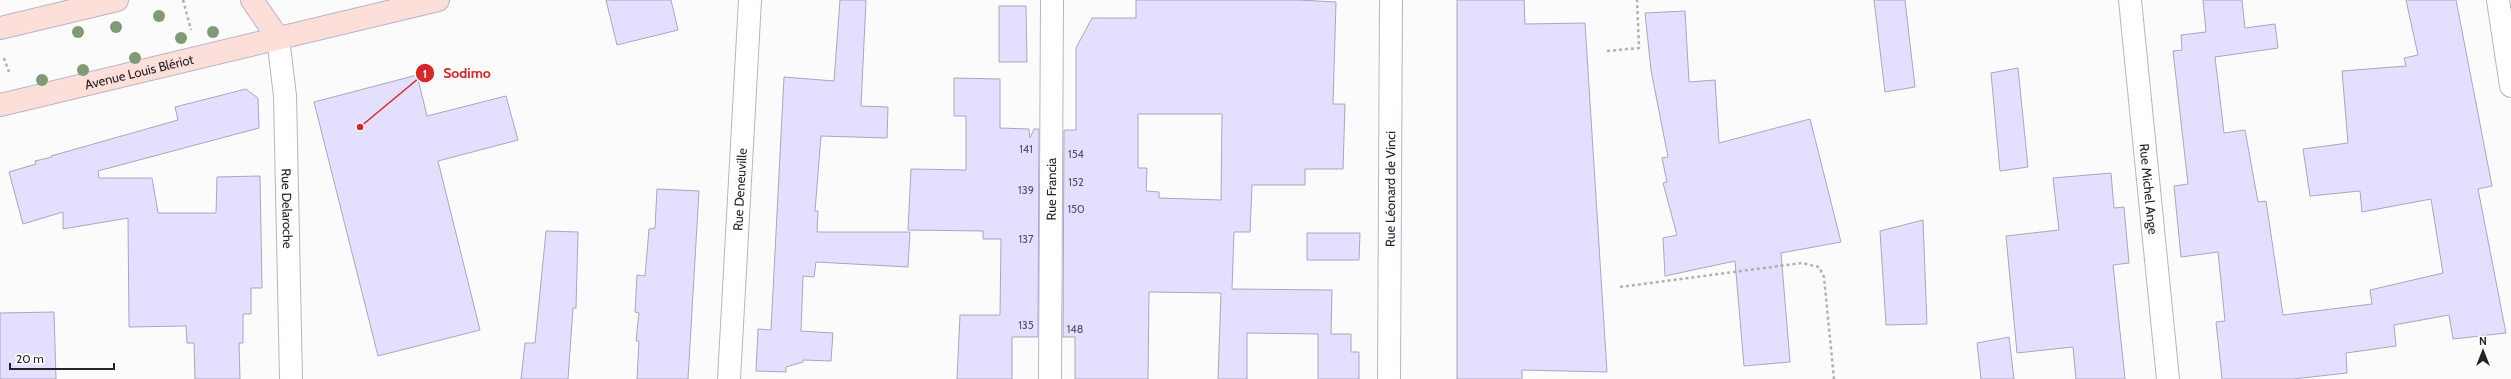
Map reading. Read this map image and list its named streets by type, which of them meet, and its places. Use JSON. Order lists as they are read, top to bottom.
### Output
{
  "streets": {
    "street": [
      "Avenue Louis Blériot",
      "Rue Deneuville",
      "Rue Francia",
      "Rue Léonard de Vinci",
      "Rue Michel Ange",
      "Rue Delaroche"
    ]
  },
  "crossings": [
    ["Avenue Louis Blériot", "Rue Delaroche"]
  ],
  "places": ["Sodimo"],
  "house_numbers": [
    "141",
    "154",
    "152",
    "139",
    "150",
    "137",
    "135",
    "148"
  ],
  "scale_bar": "20 m",
  "north": "top"
}
